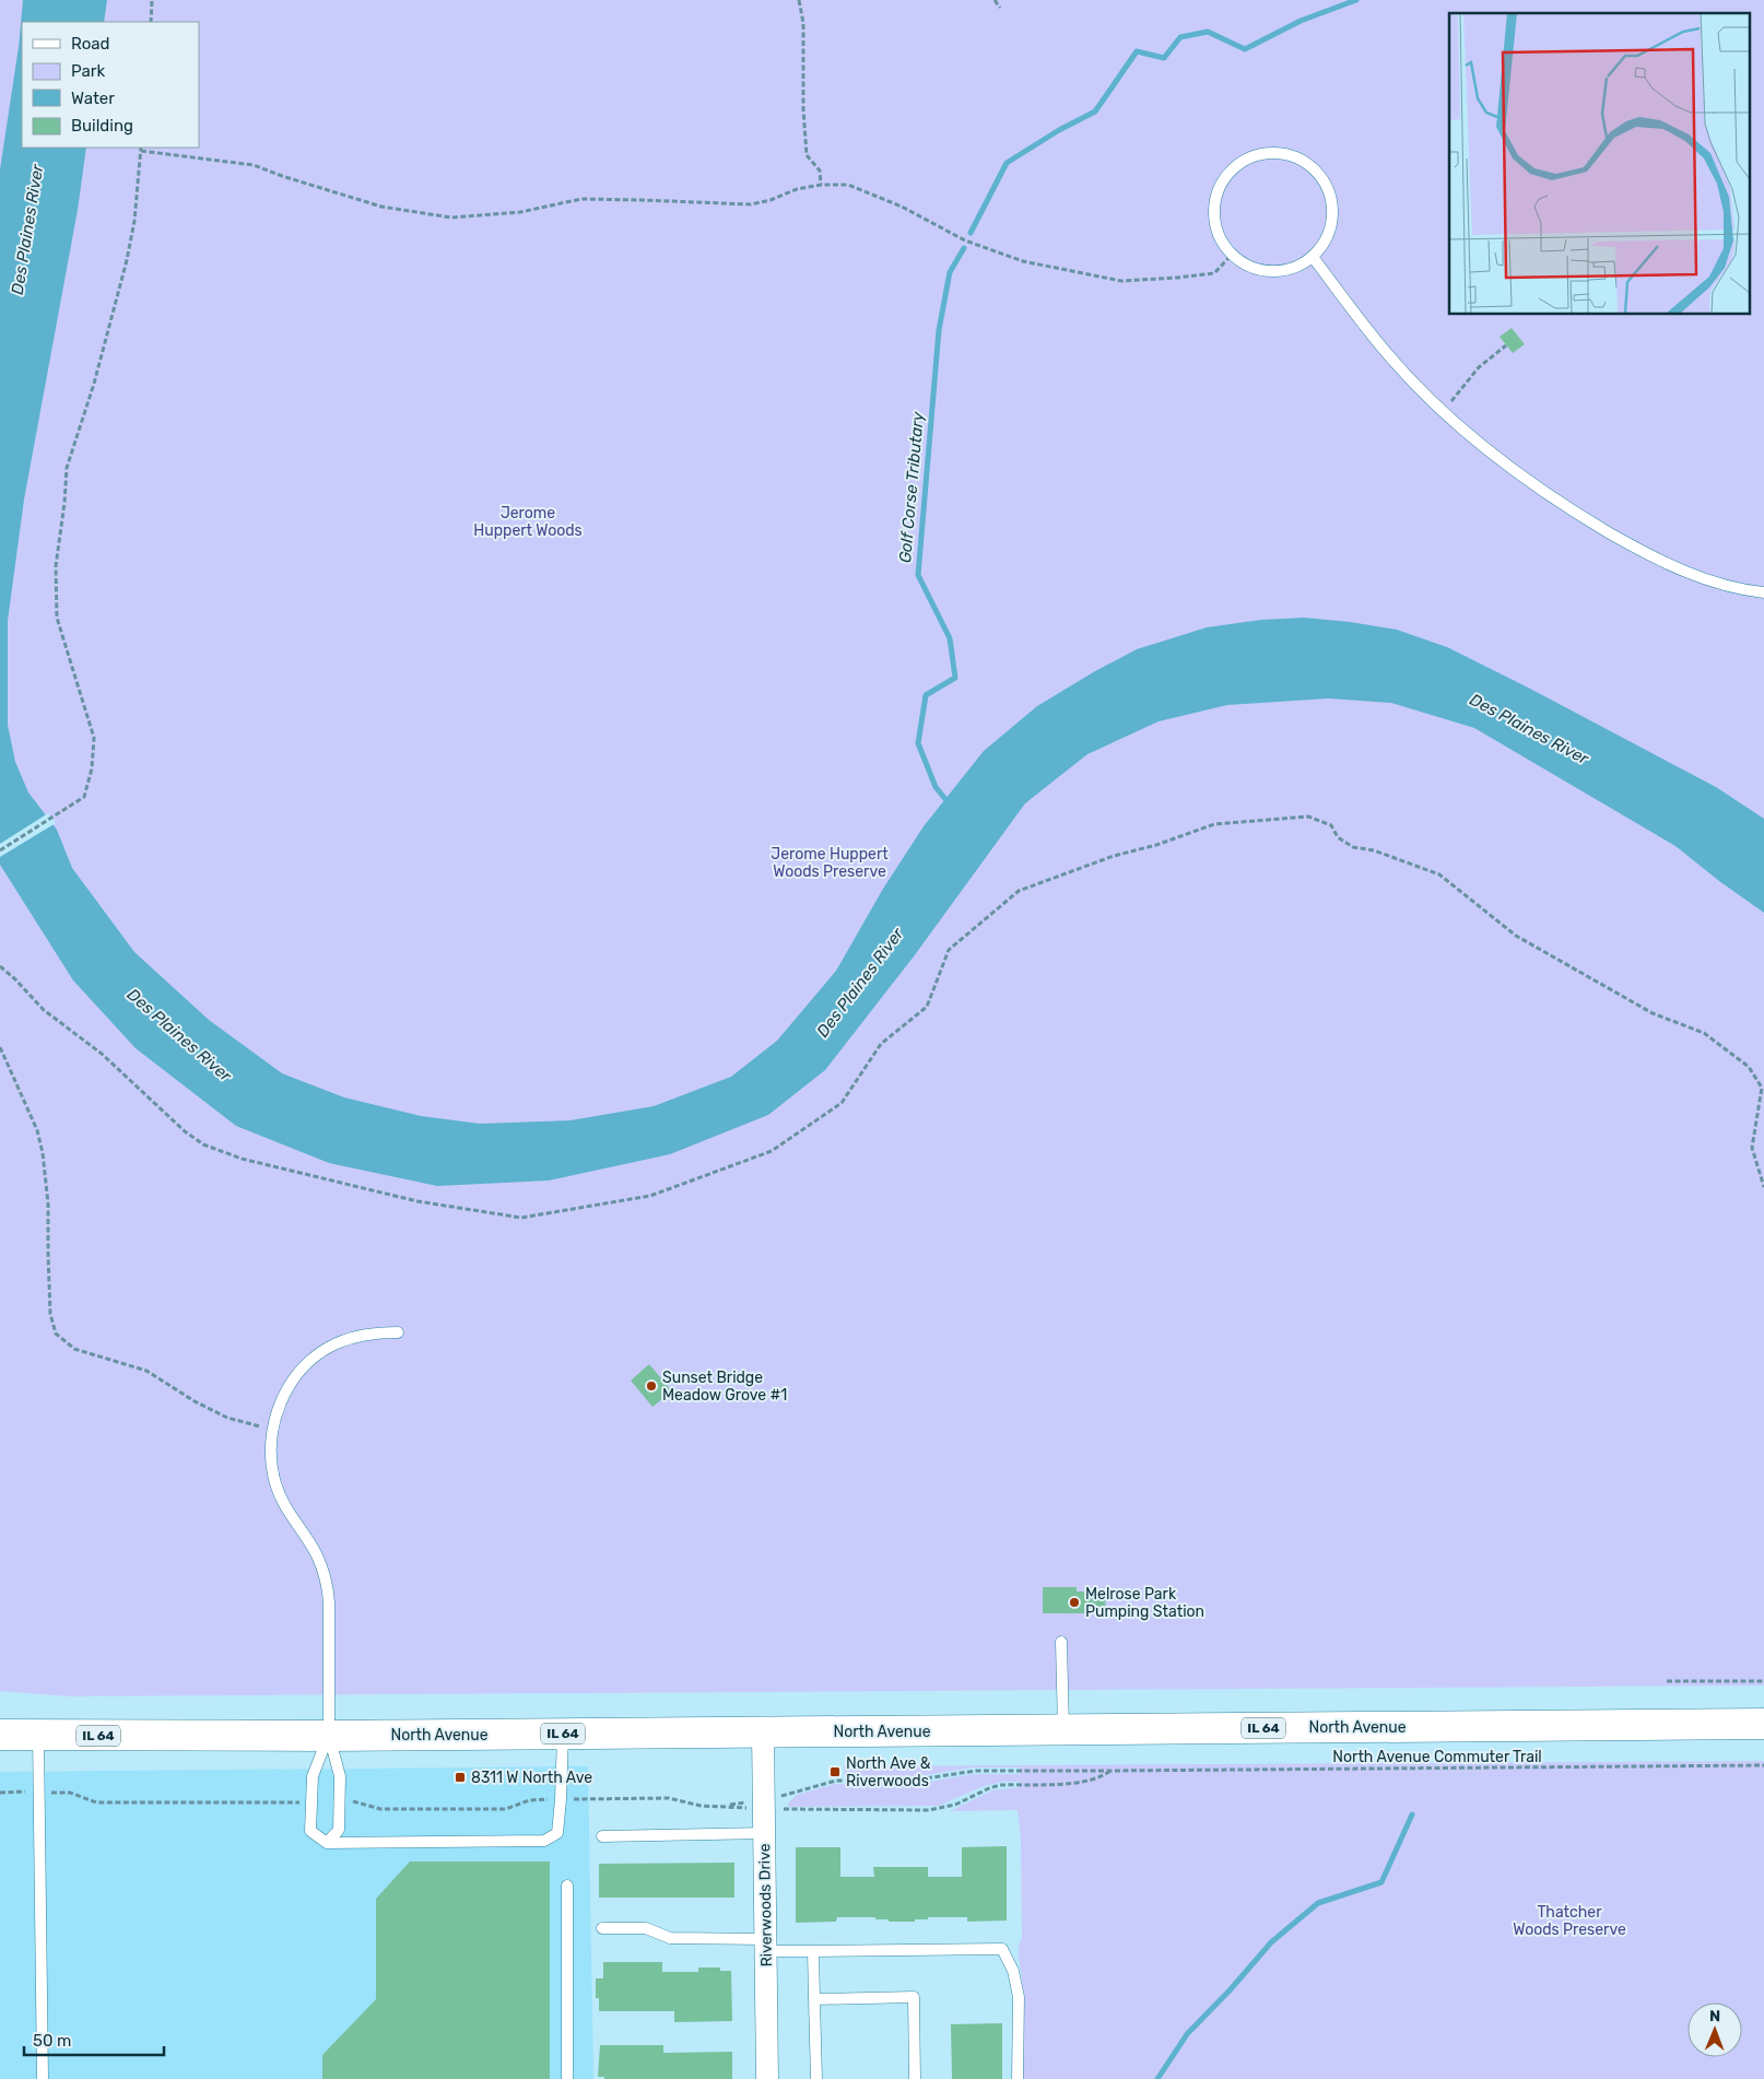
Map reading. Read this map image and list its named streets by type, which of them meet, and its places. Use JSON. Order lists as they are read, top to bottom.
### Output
{
  "streets": {
    "main road": ["North Avenue", "IL 64"],
    "street": ["Riverwoods Drive"],
    "path": ["North Avenue Commuter Trail"]
  },
  "crossings": [
    ["North Avenue", "Riverwoods Drive"]
  ],
  "water": ["Des Plaines River", "Golf Corse Tributary"],
  "parks": ["Jerome Huppert Woods", "Jerome Huppert Woods Preserve", "Thatcher Woods Preserve"],
  "places": {
    "other": ["Sunset Bridge Meadow Grove #1", "Melrose Park Pumping Station"],
    "transit": ["North Ave & Riverwoods", "8311 W North Ave"]
  },
  "legend": [
    "Road",
    "Park",
    "Water",
    "Building"
  ],
  "scale_bar": "50 m",
  "north": "top"
}
